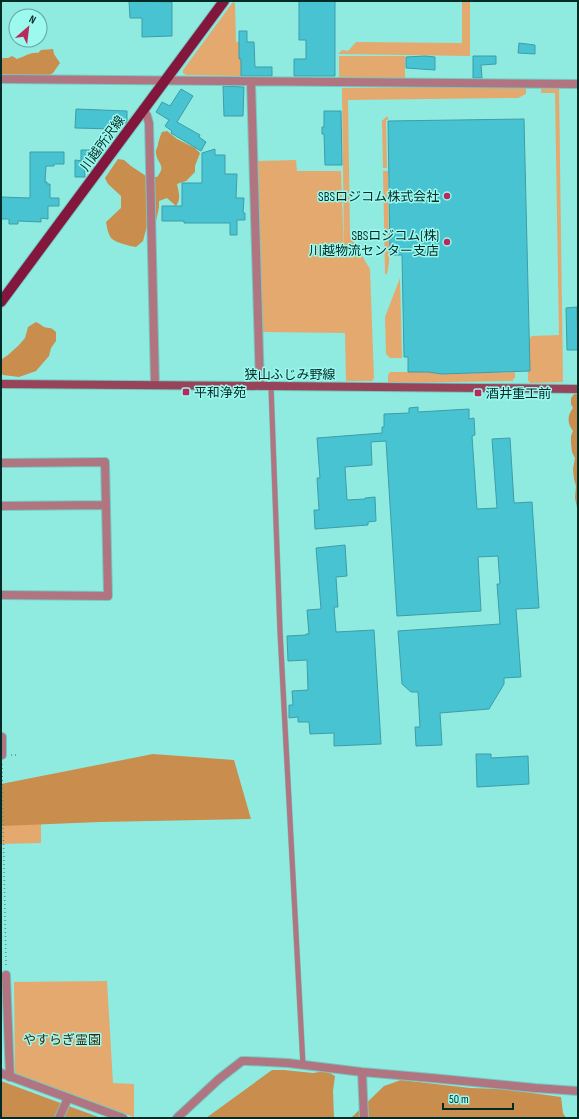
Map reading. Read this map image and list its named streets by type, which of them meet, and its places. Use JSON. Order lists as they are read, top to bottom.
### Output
{
  "streets": {
    "main road": ["川越所沢線", "狭山ふじみ野線"]
  },
  "parks": ["やすらぎ霊園"],
  "places": {
    "other": ["SBSロジコム株式会社", "SBSロジコム(株) 川越物流センター支店"],
    "transit": ["平和浄苑", "酒井重工前"]
  },
  "scale_bar": "50 m",
  "north": "top right"
}
